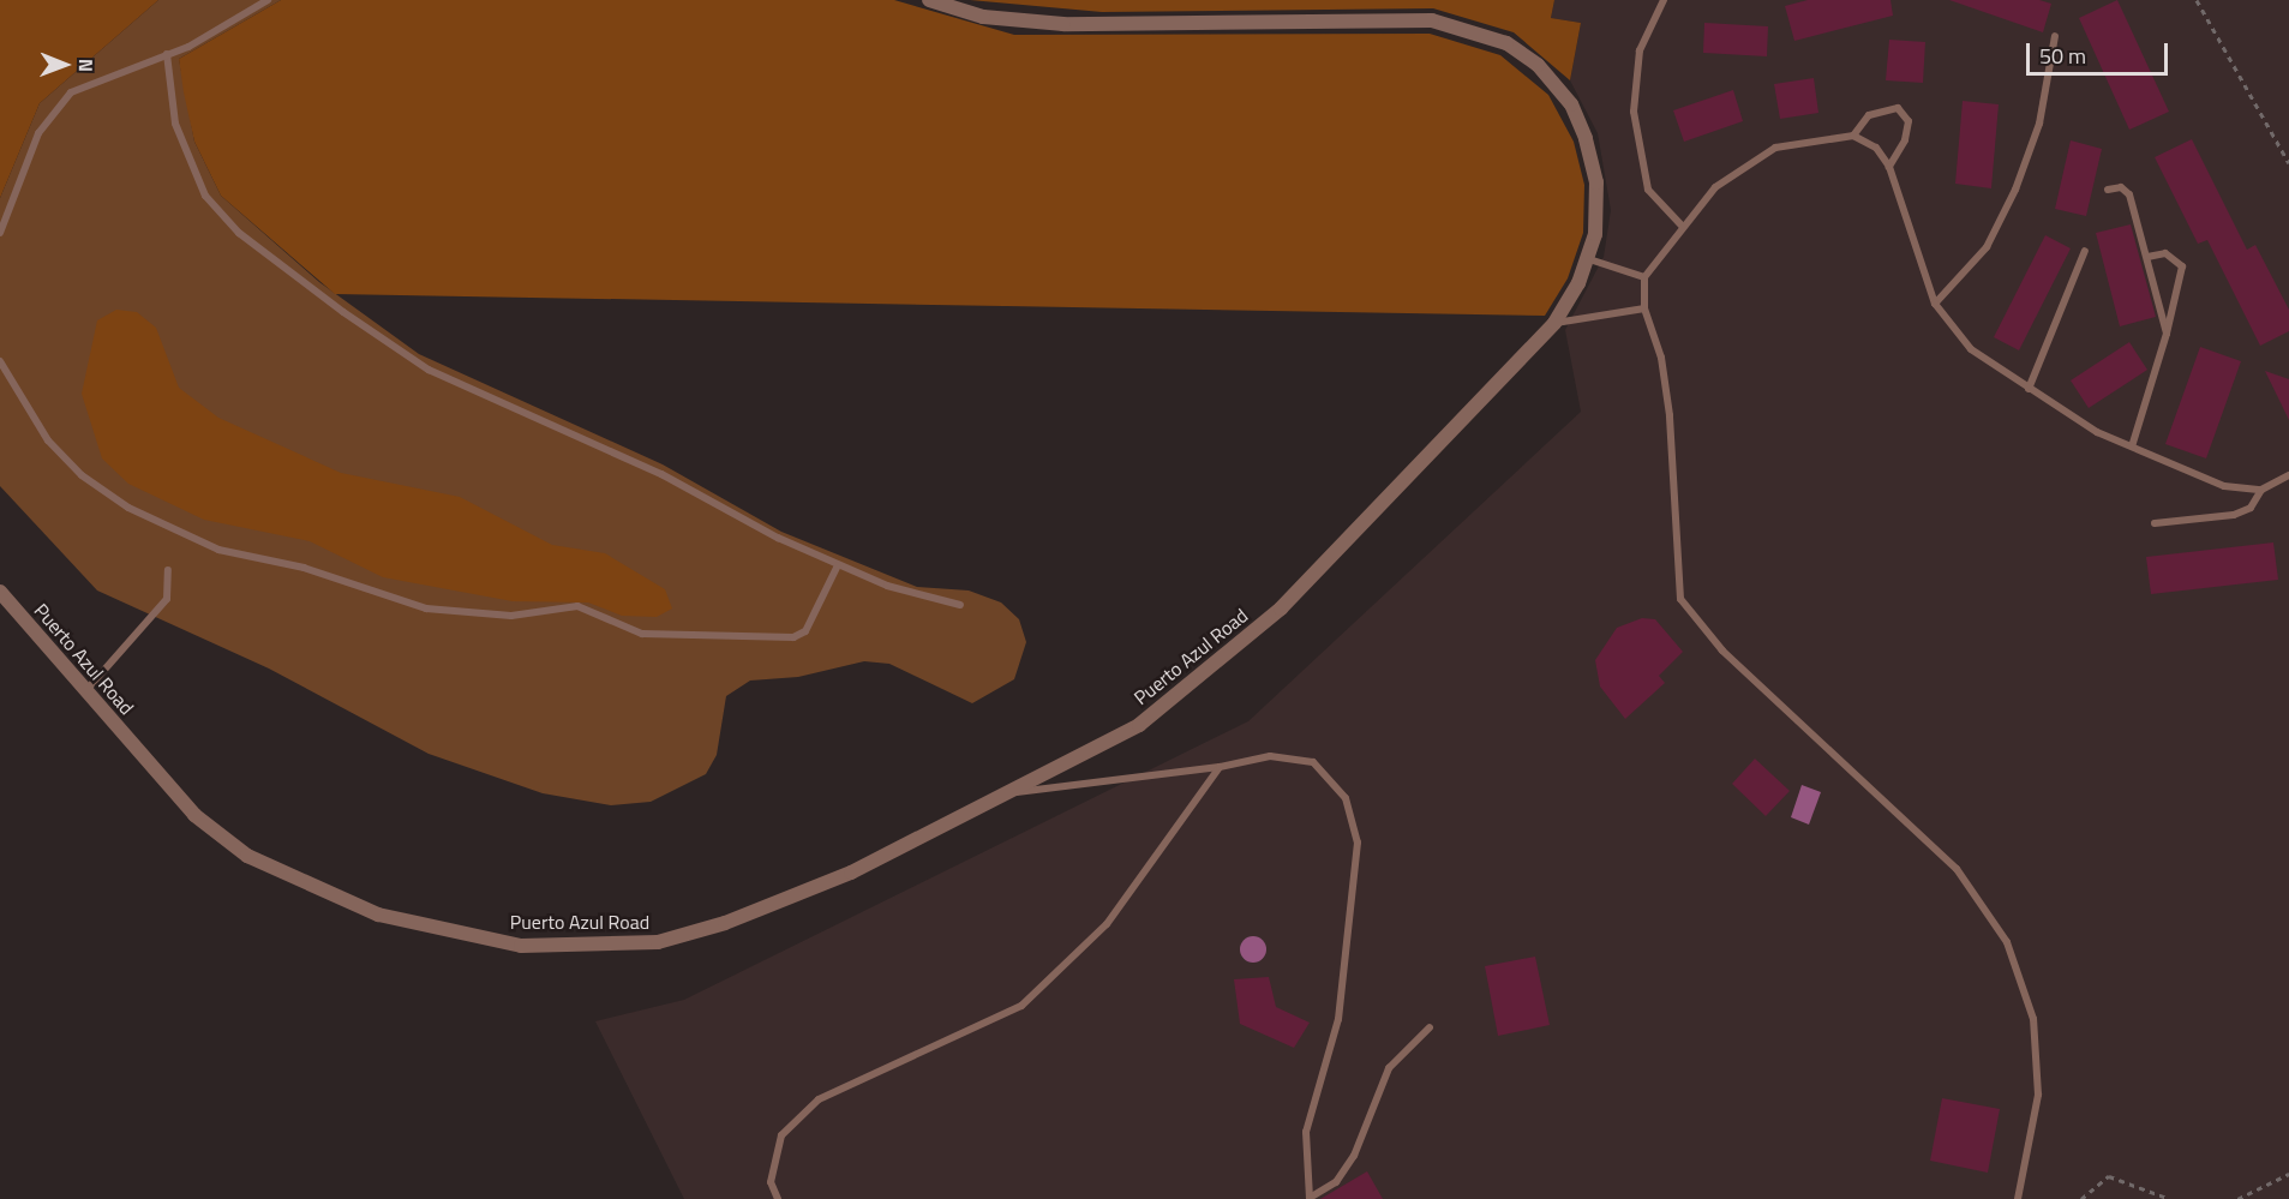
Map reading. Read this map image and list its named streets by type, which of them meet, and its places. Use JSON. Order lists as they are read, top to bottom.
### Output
{
  "streets": {
    "street": ["Puerto Azul Road"]
  },
  "scale_bar": "50 m",
  "north": "right"
}
